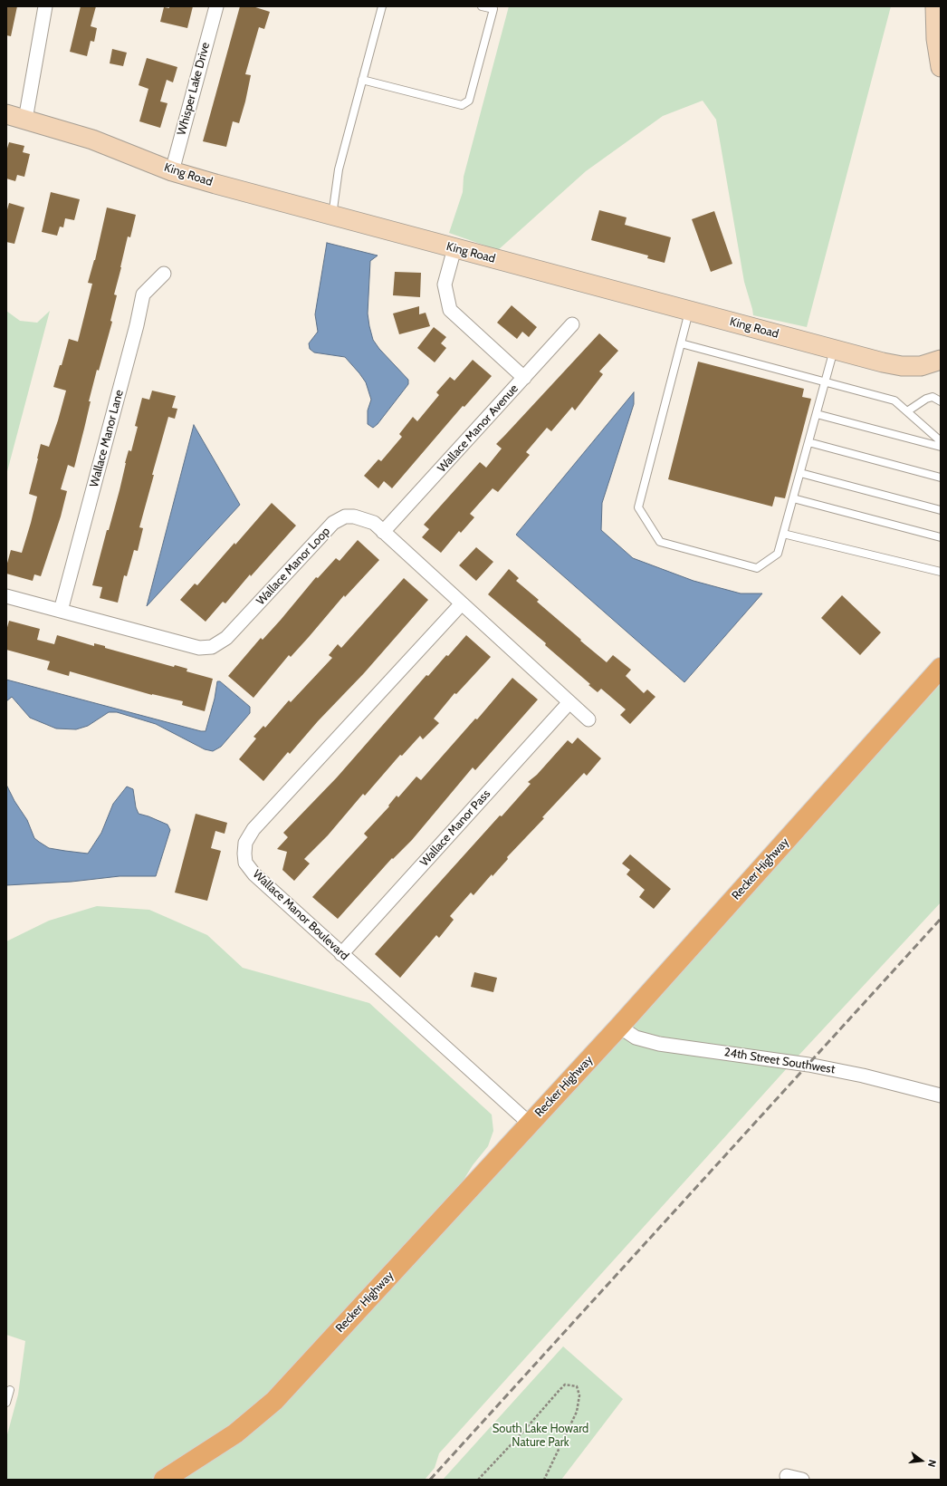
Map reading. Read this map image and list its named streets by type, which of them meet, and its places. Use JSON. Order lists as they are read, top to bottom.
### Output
{
  "streets": {
    "main road": ["Recker Highway"],
    "street": [
      "Whisper Lake Drive",
      "King Road",
      "Wallace Manor Avenue",
      "Wallace Manor Lane",
      "Wallace Manor Loop",
      "Wallace Manor Pass",
      "Wallace Manor Boulevard",
      "24th Street Southwest"
    ]
  },
  "crossings": [
    ["Whisper Lake Drive", "King Road"],
    ["Wallace Manor Avenue", "Wallace Manor Loop"],
    ["Wallace Manor Lane", "Wallace Manor Loop"],
    ["Wallace Manor Loop", "Wallace Manor Pass"],
    ["Wallace Manor Loop", "Wallace Manor Boulevard"],
    ["Wallace Manor Pass", "Wallace Manor Boulevard"],
    ["Recker Highway", "Wallace Manor Boulevard"],
    ["Recker Highway", "24th Street Southwest"]
  ],
  "parks": ["South Lake Howard Nature Park"],
  "north": "right"
}
